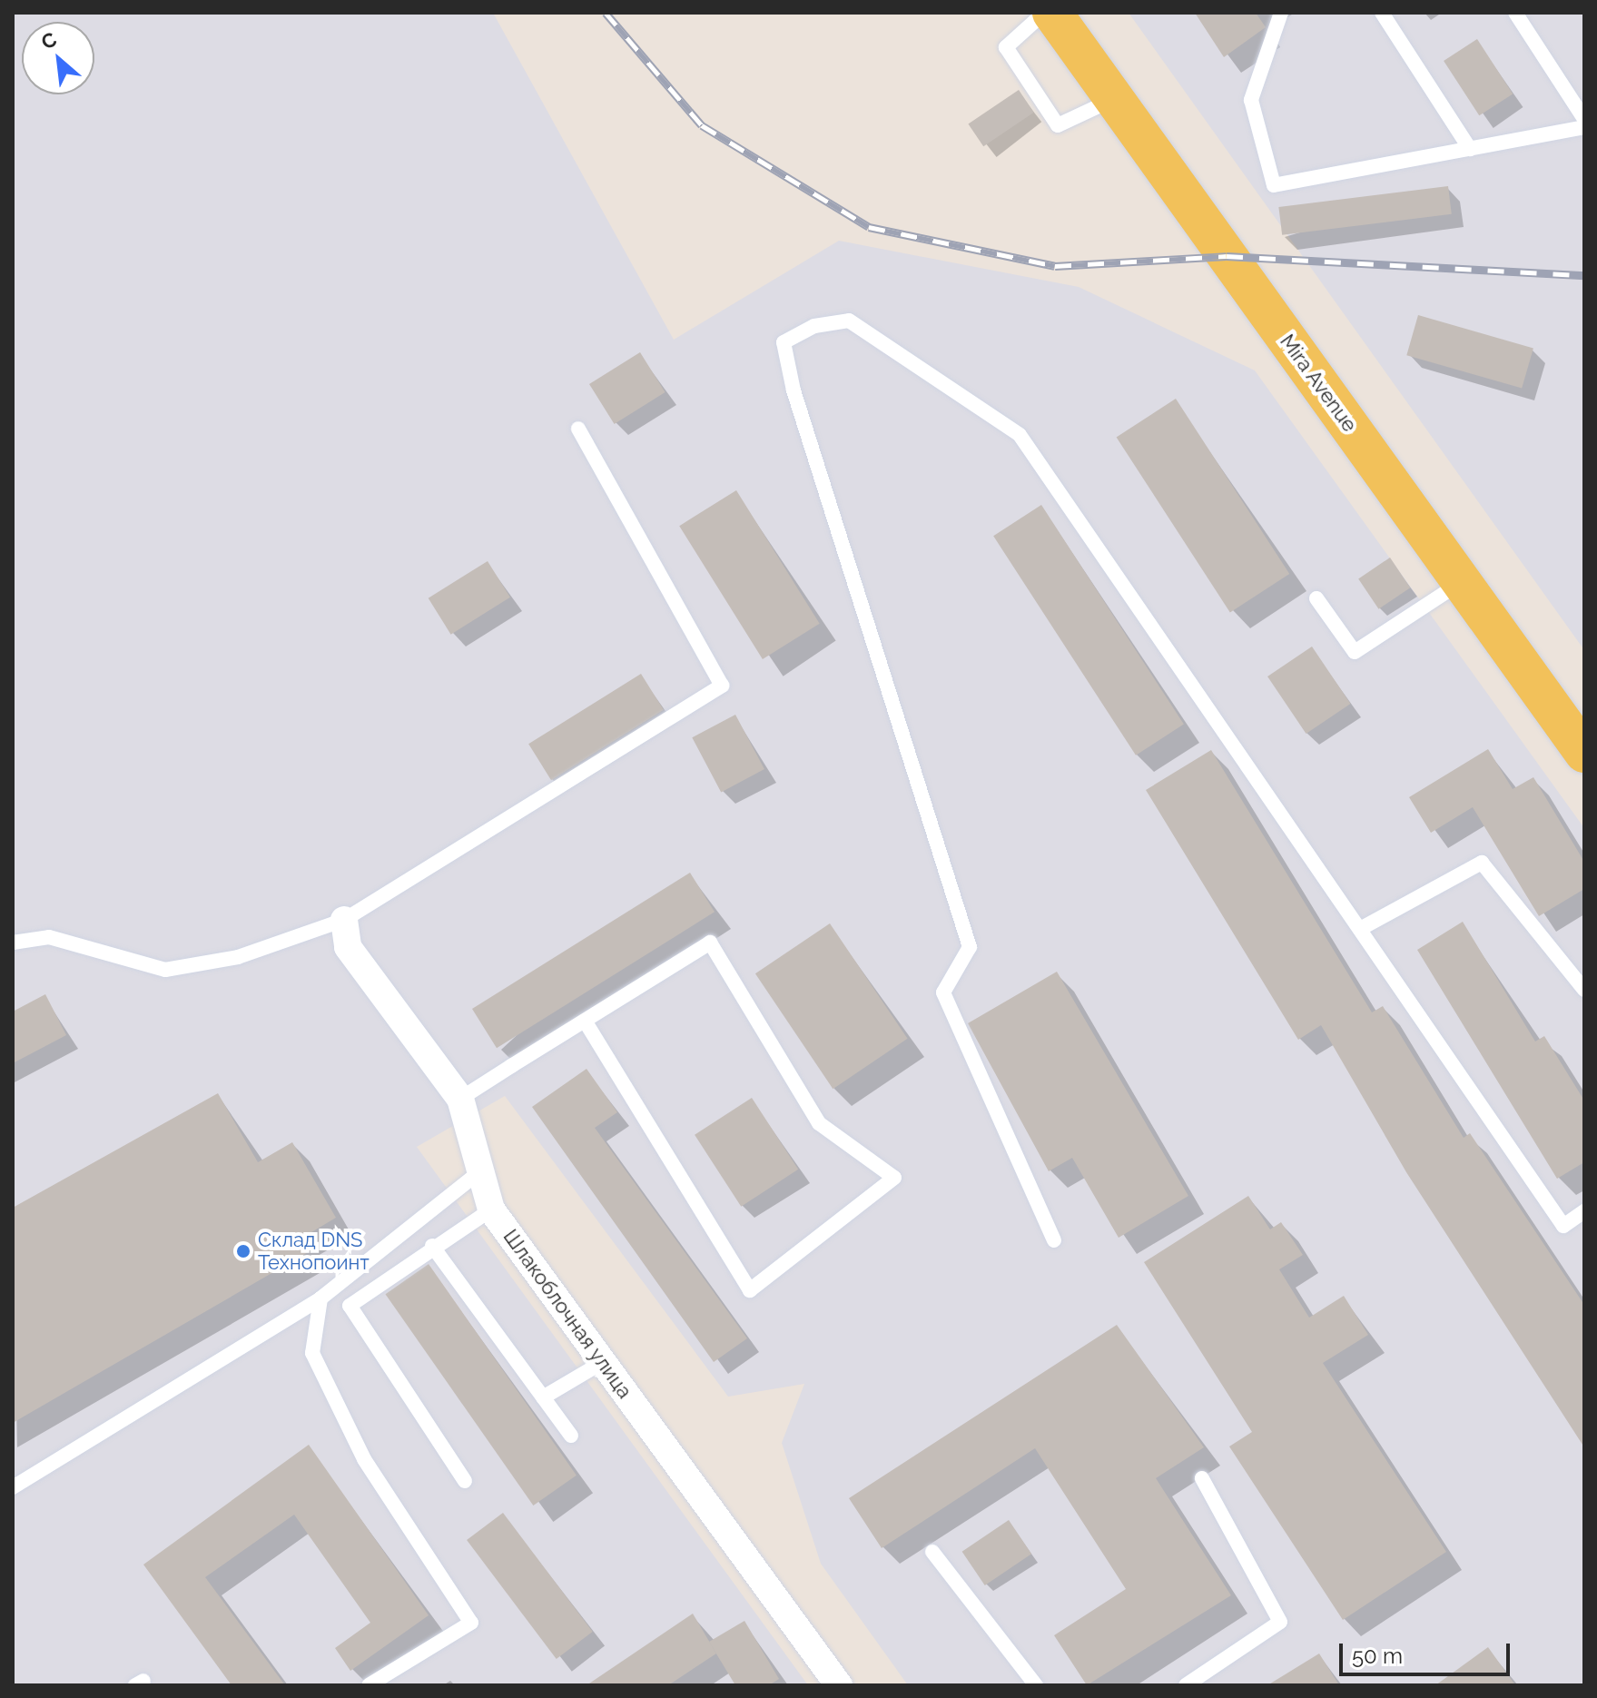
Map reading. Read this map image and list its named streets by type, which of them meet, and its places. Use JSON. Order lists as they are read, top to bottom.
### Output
{
  "streets": {
    "main road": ["Mira Avenue"],
    "street": ["Шлакоблочная улица"]
  },
  "places": ["Склад DNS Технопоинт"],
  "scale_bar": "50 m",
  "north": "top left"
}
